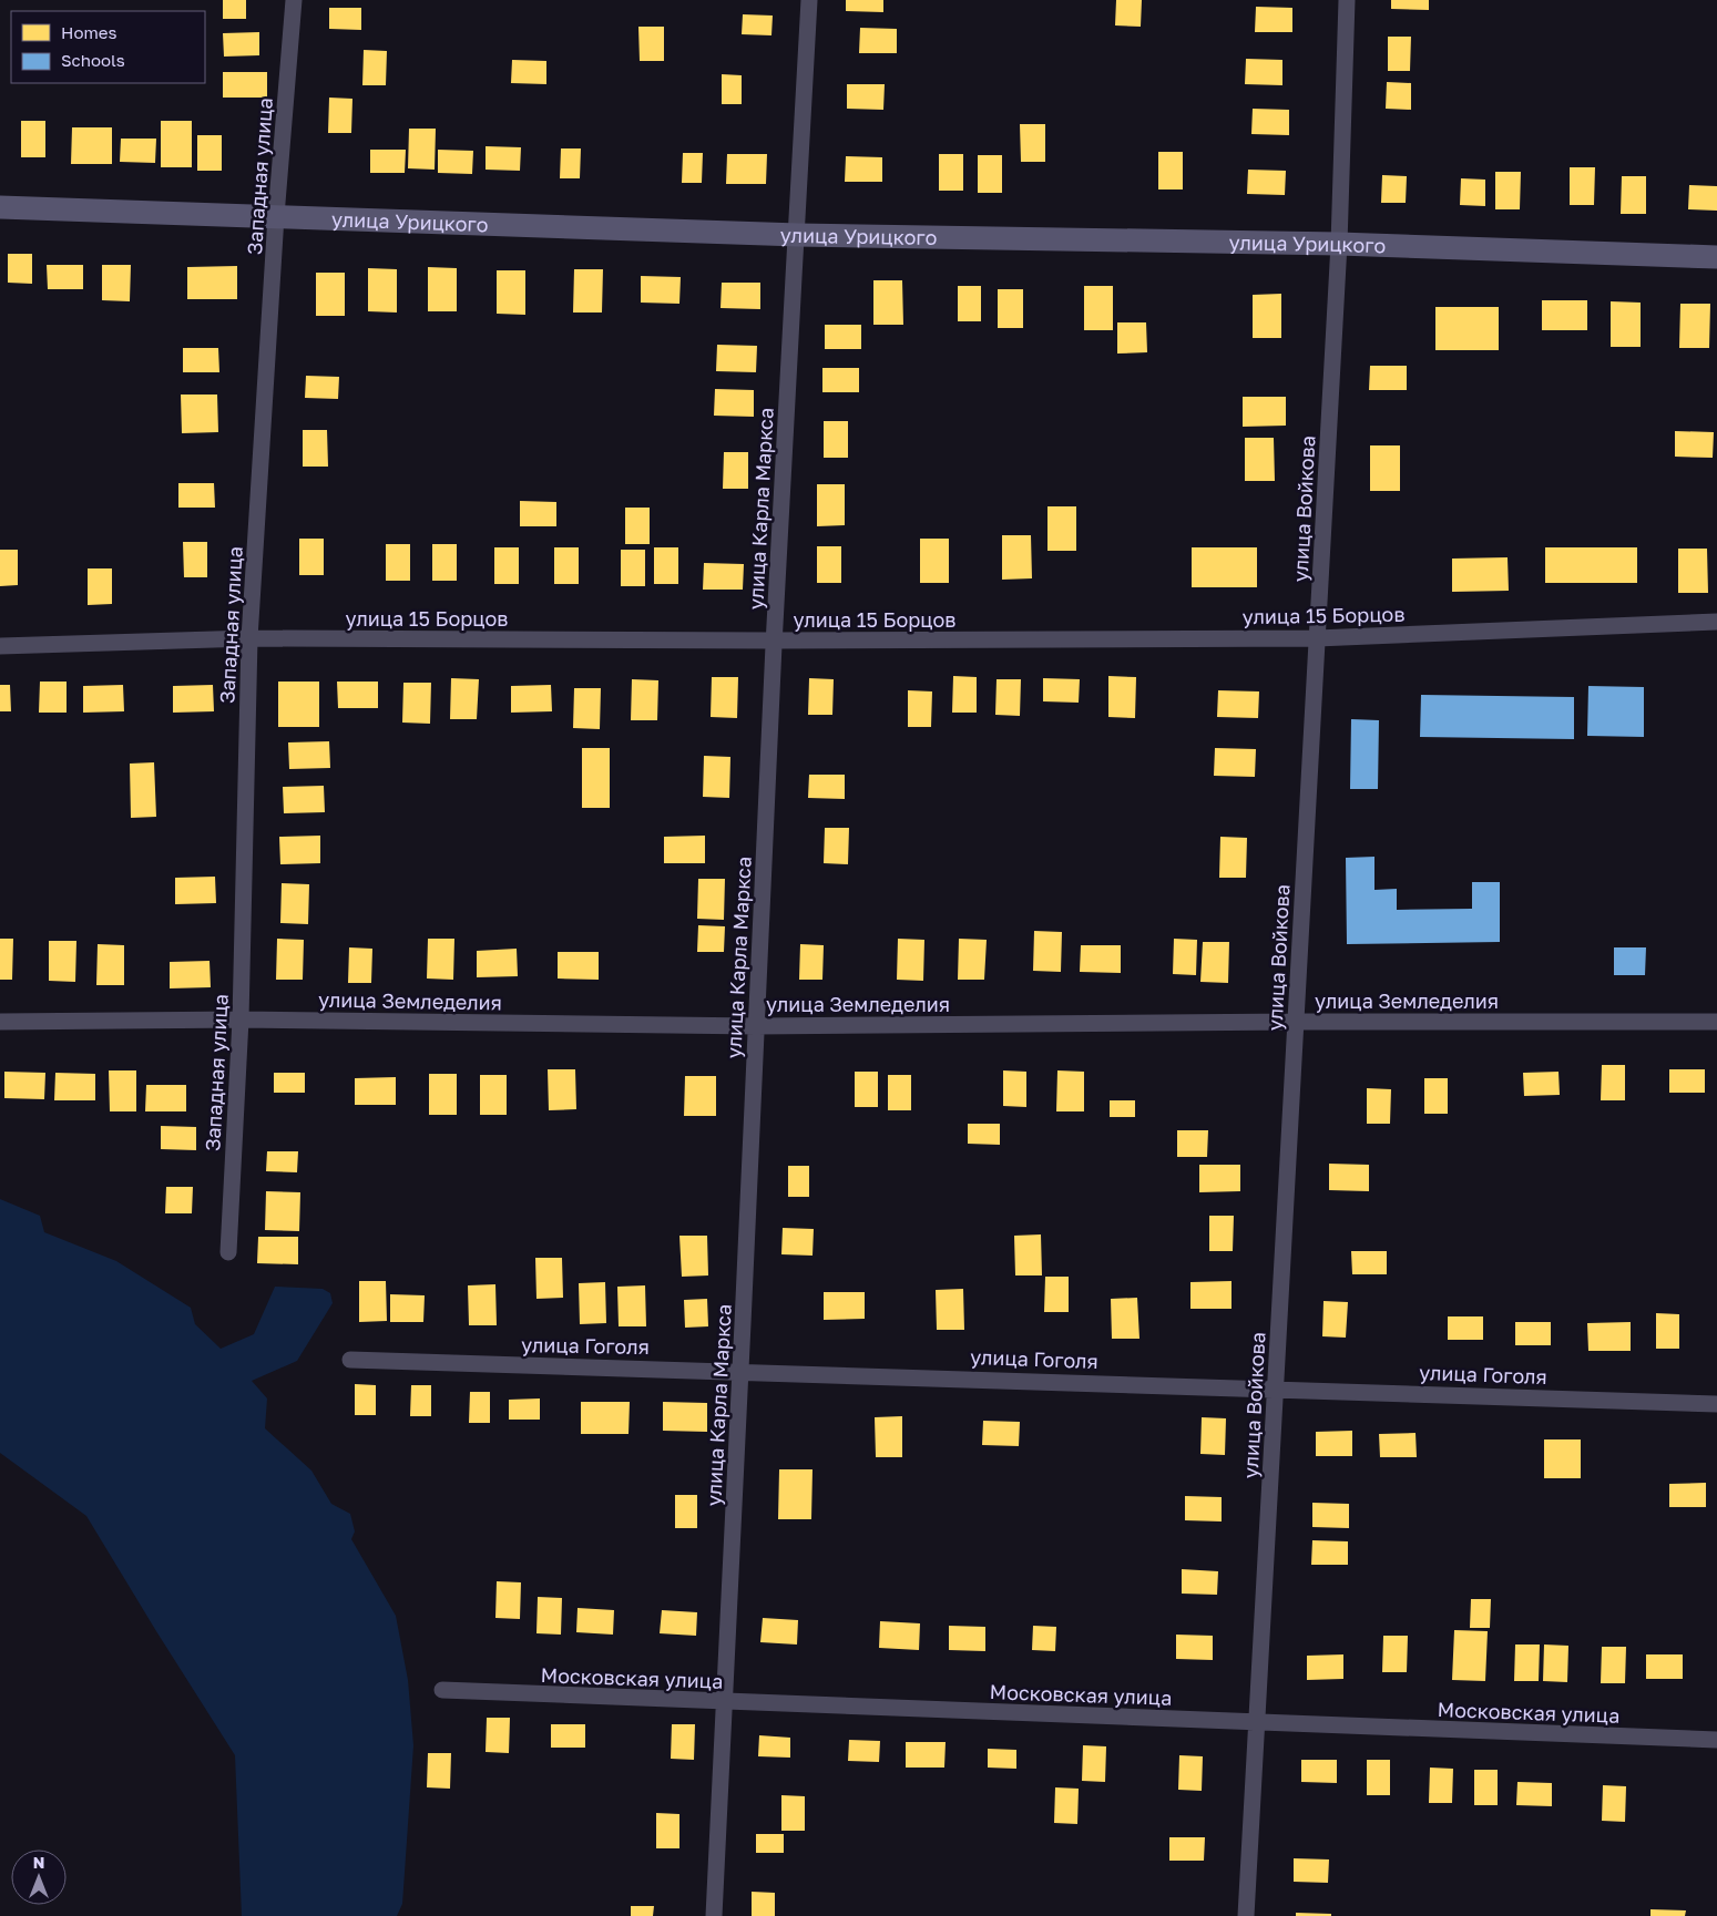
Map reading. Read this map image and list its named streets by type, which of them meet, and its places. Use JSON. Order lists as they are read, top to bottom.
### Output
{
  "streets": {
    "street": [
      "Западная улица",
      "улица Урицкого",
      "улица Карла Маркса",
      "улица Войкова",
      "улица 15 Борцов",
      "улица Земледелия",
      "улица Гоголя",
      "Московская улица"
    ]
  },
  "crossings": [
    ["Западная улица", "улица Урицкого"],
    ["Западная улица", "улица 15 Борцов"],
    ["Западная улица", "улица Земледелия"],
    ["улица Урицкого", "улица Карла Маркса"],
    ["улица Урицкого", "улица Войкова"],
    ["улица Карла Маркса", "улица 15 Борцов"],
    ["улица Карла Маркса", "улица Земледелия"],
    ["улица Карла Маркса", "улица Гоголя"],
    ["улица Карла Маркса", "Московская улица"],
    ["улица Войкова", "улица 15 Борцов"],
    ["улица Войкова", "улица Земледелия"],
    ["улица Войкова", "улица Гоголя"],
    ["улица Войкова", "Московская улица"]
  ],
  "legend": ["Homes", "Schools"],
  "north": "top"
}
